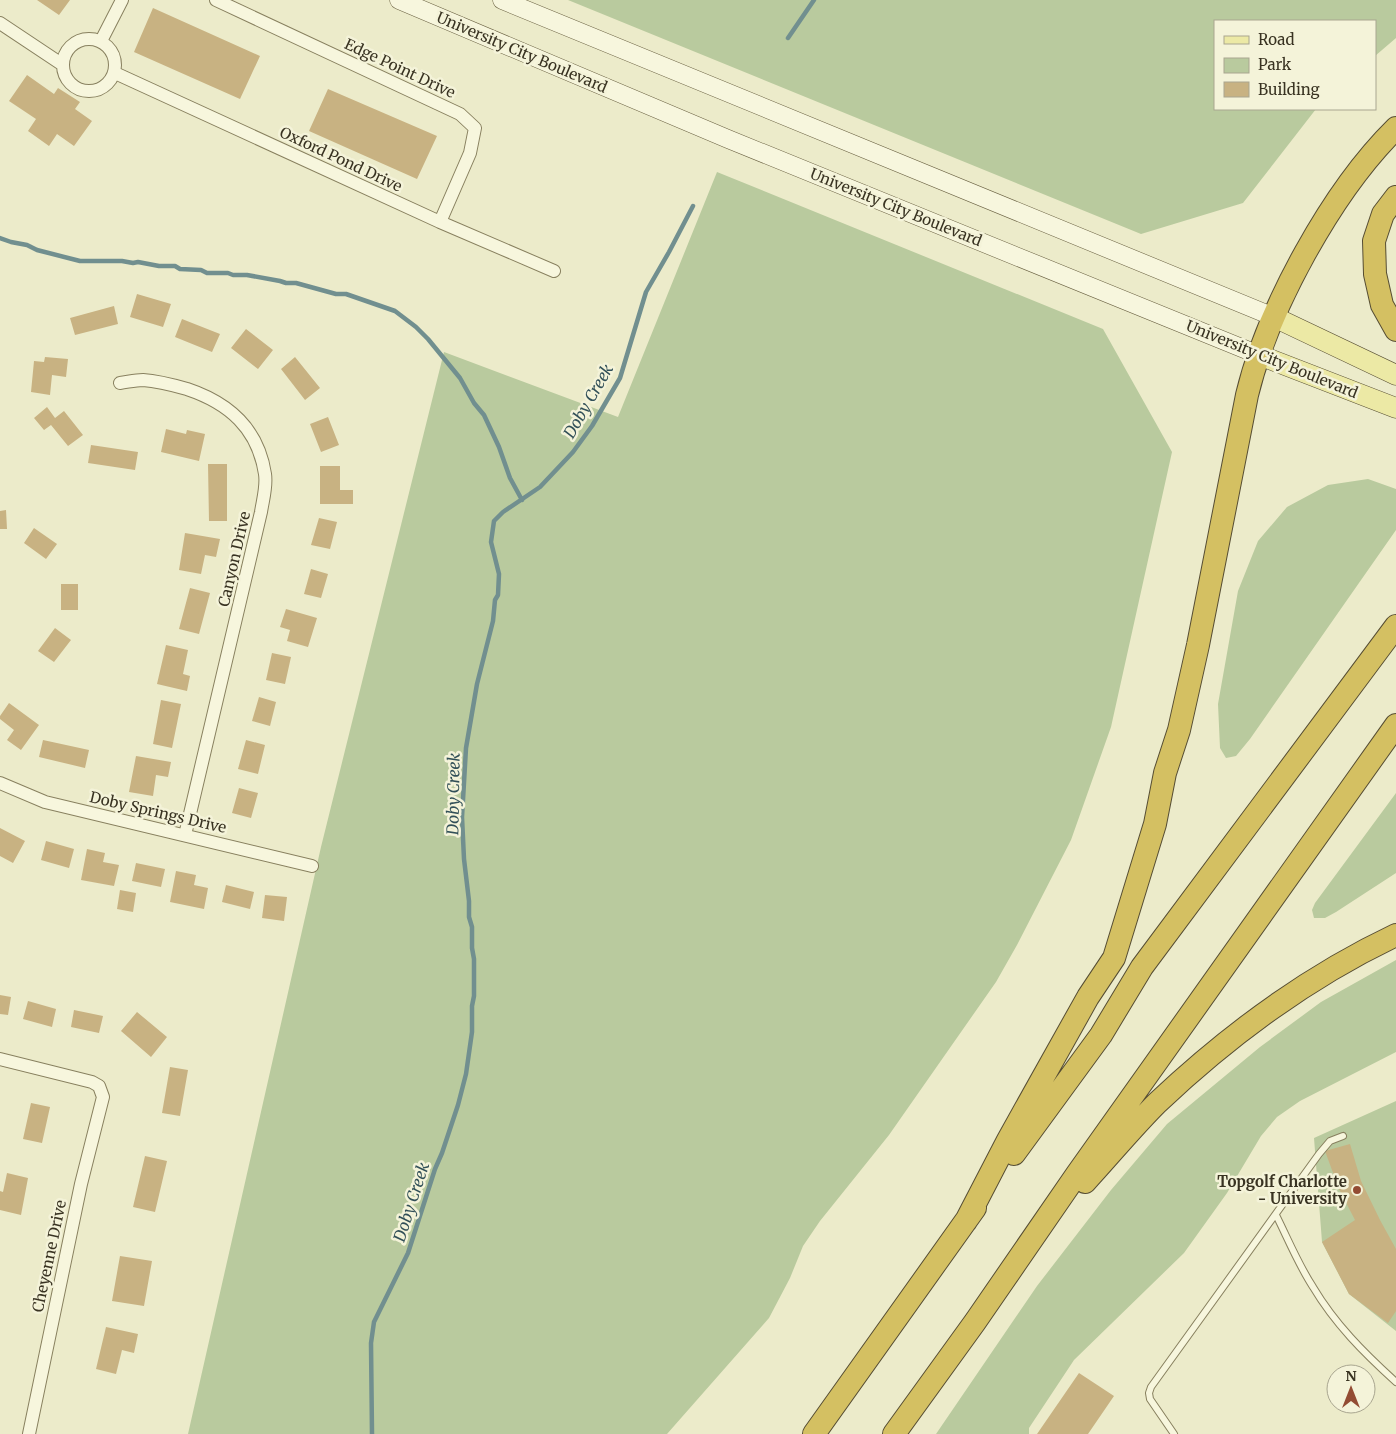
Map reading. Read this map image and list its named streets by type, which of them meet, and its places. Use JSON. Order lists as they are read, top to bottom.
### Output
{
  "streets": {
    "main road": ["University City Boulevard"],
    "street": [
      "Edge Point Drive",
      "Oxford Pond Drive",
      "Canyon Drive",
      "Doby Springs Drive",
      "Cheyenne Drive"
    ]
  },
  "crossings": [
    ["Edge Point Drive", "Oxford Pond Drive"],
    ["Canyon Drive", "Doby Springs Drive"]
  ],
  "water": ["Doby Creek"],
  "places": ["Topgolf Charlotte - University"],
  "legend": ["Road", "Park", "Building"],
  "north": "top"
}
